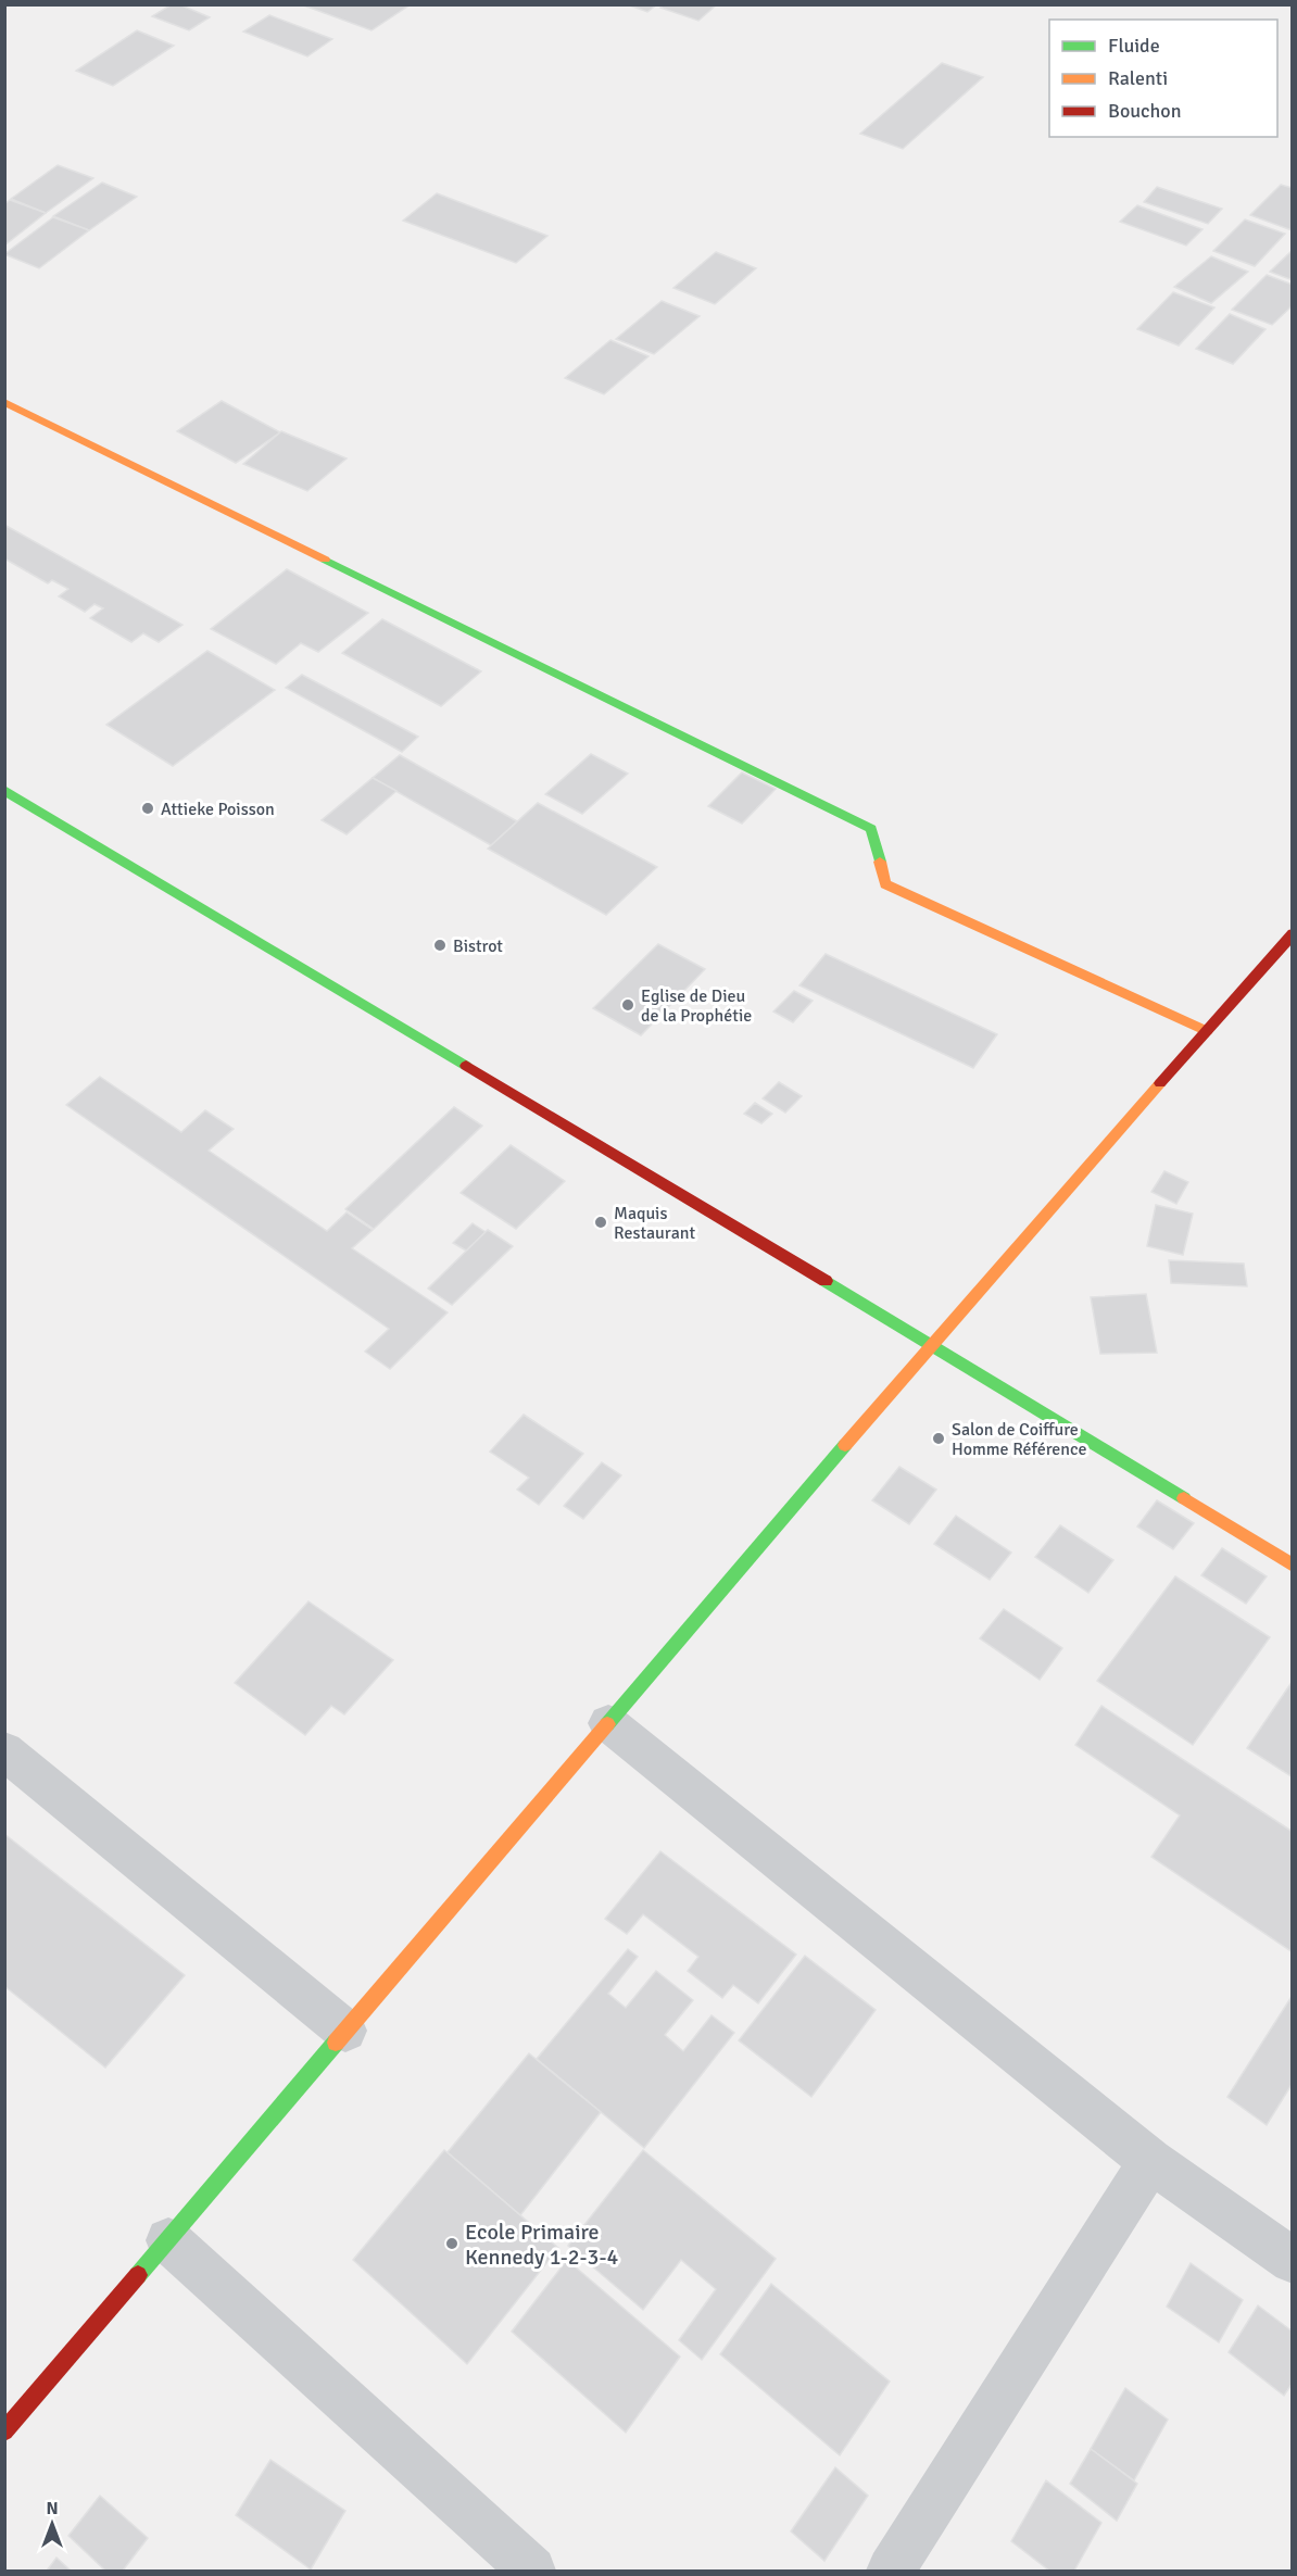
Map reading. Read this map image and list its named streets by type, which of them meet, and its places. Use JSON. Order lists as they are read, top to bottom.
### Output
{
  "places": [
    "Attieke Poisson",
    "Bistrot",
    "Eglise de Dieu de la Prophétie",
    "Maquis Restaurant",
    "Salon de Coiffure Homme Référence",
    "Ecole Primaire Kennedy 1-2-3-4"
  ],
  "legend": ["Fluide", "Ralenti", "Bouchon"],
  "north": "top"
}
